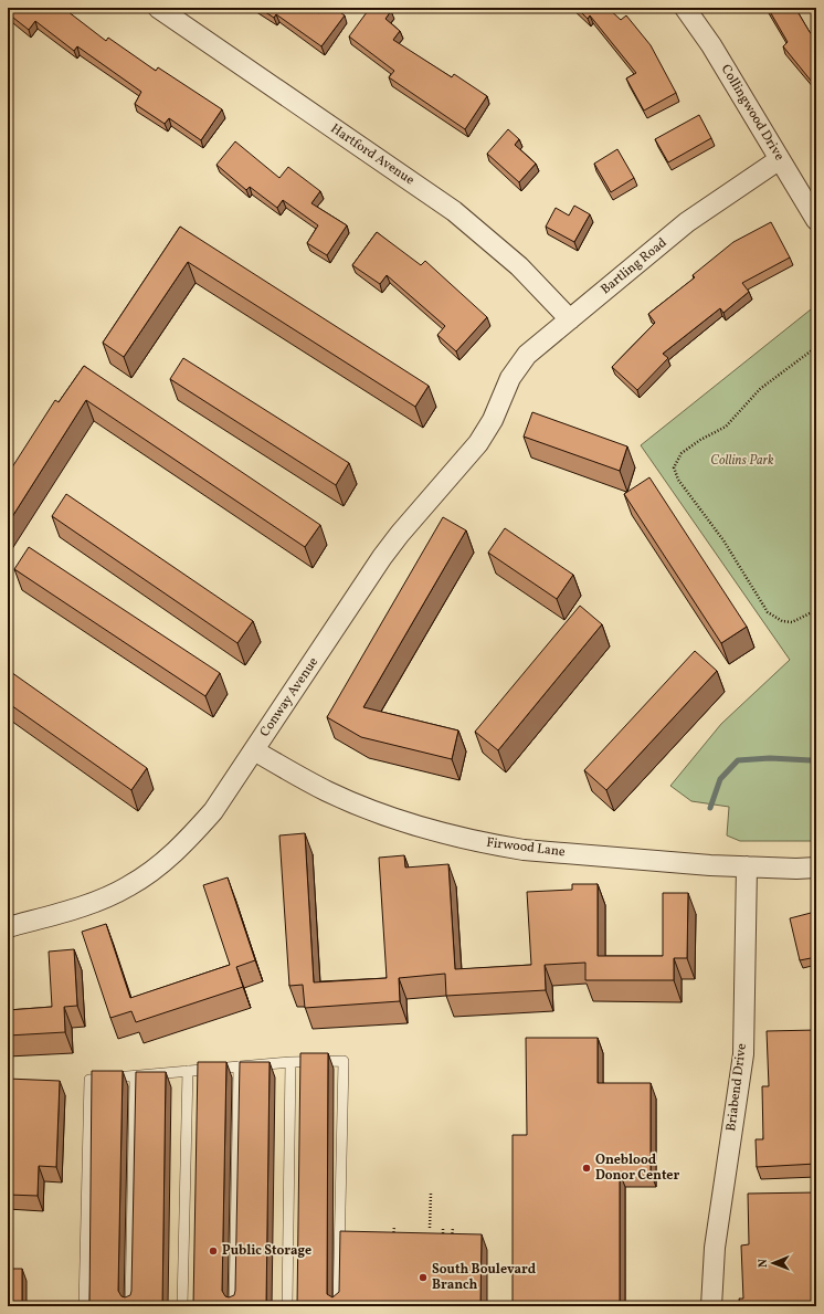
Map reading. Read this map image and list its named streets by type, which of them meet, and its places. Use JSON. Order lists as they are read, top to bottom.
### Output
{
  "streets": {
    "street": [
      "Collingwood Drive",
      "Hartford Avenue",
      "Bartling Road",
      "Conway Avenue",
      "Firwood Lane",
      "Briabend Drive"
    ]
  },
  "crossings": [
    ["Collingwood Drive", "Bartling Road"],
    ["Hartford Avenue", "Bartling Road"],
    ["Bartling Road", "Conway Avenue"],
    ["Conway Avenue", "Firwood Lane"],
    ["Firwood Lane", "Briabend Drive"]
  ],
  "parks": ["Collins Park"],
  "places": ["Oneblood Donor Center", "Public Storage", "South Boulevard Branch"],
  "north": "left"
}
